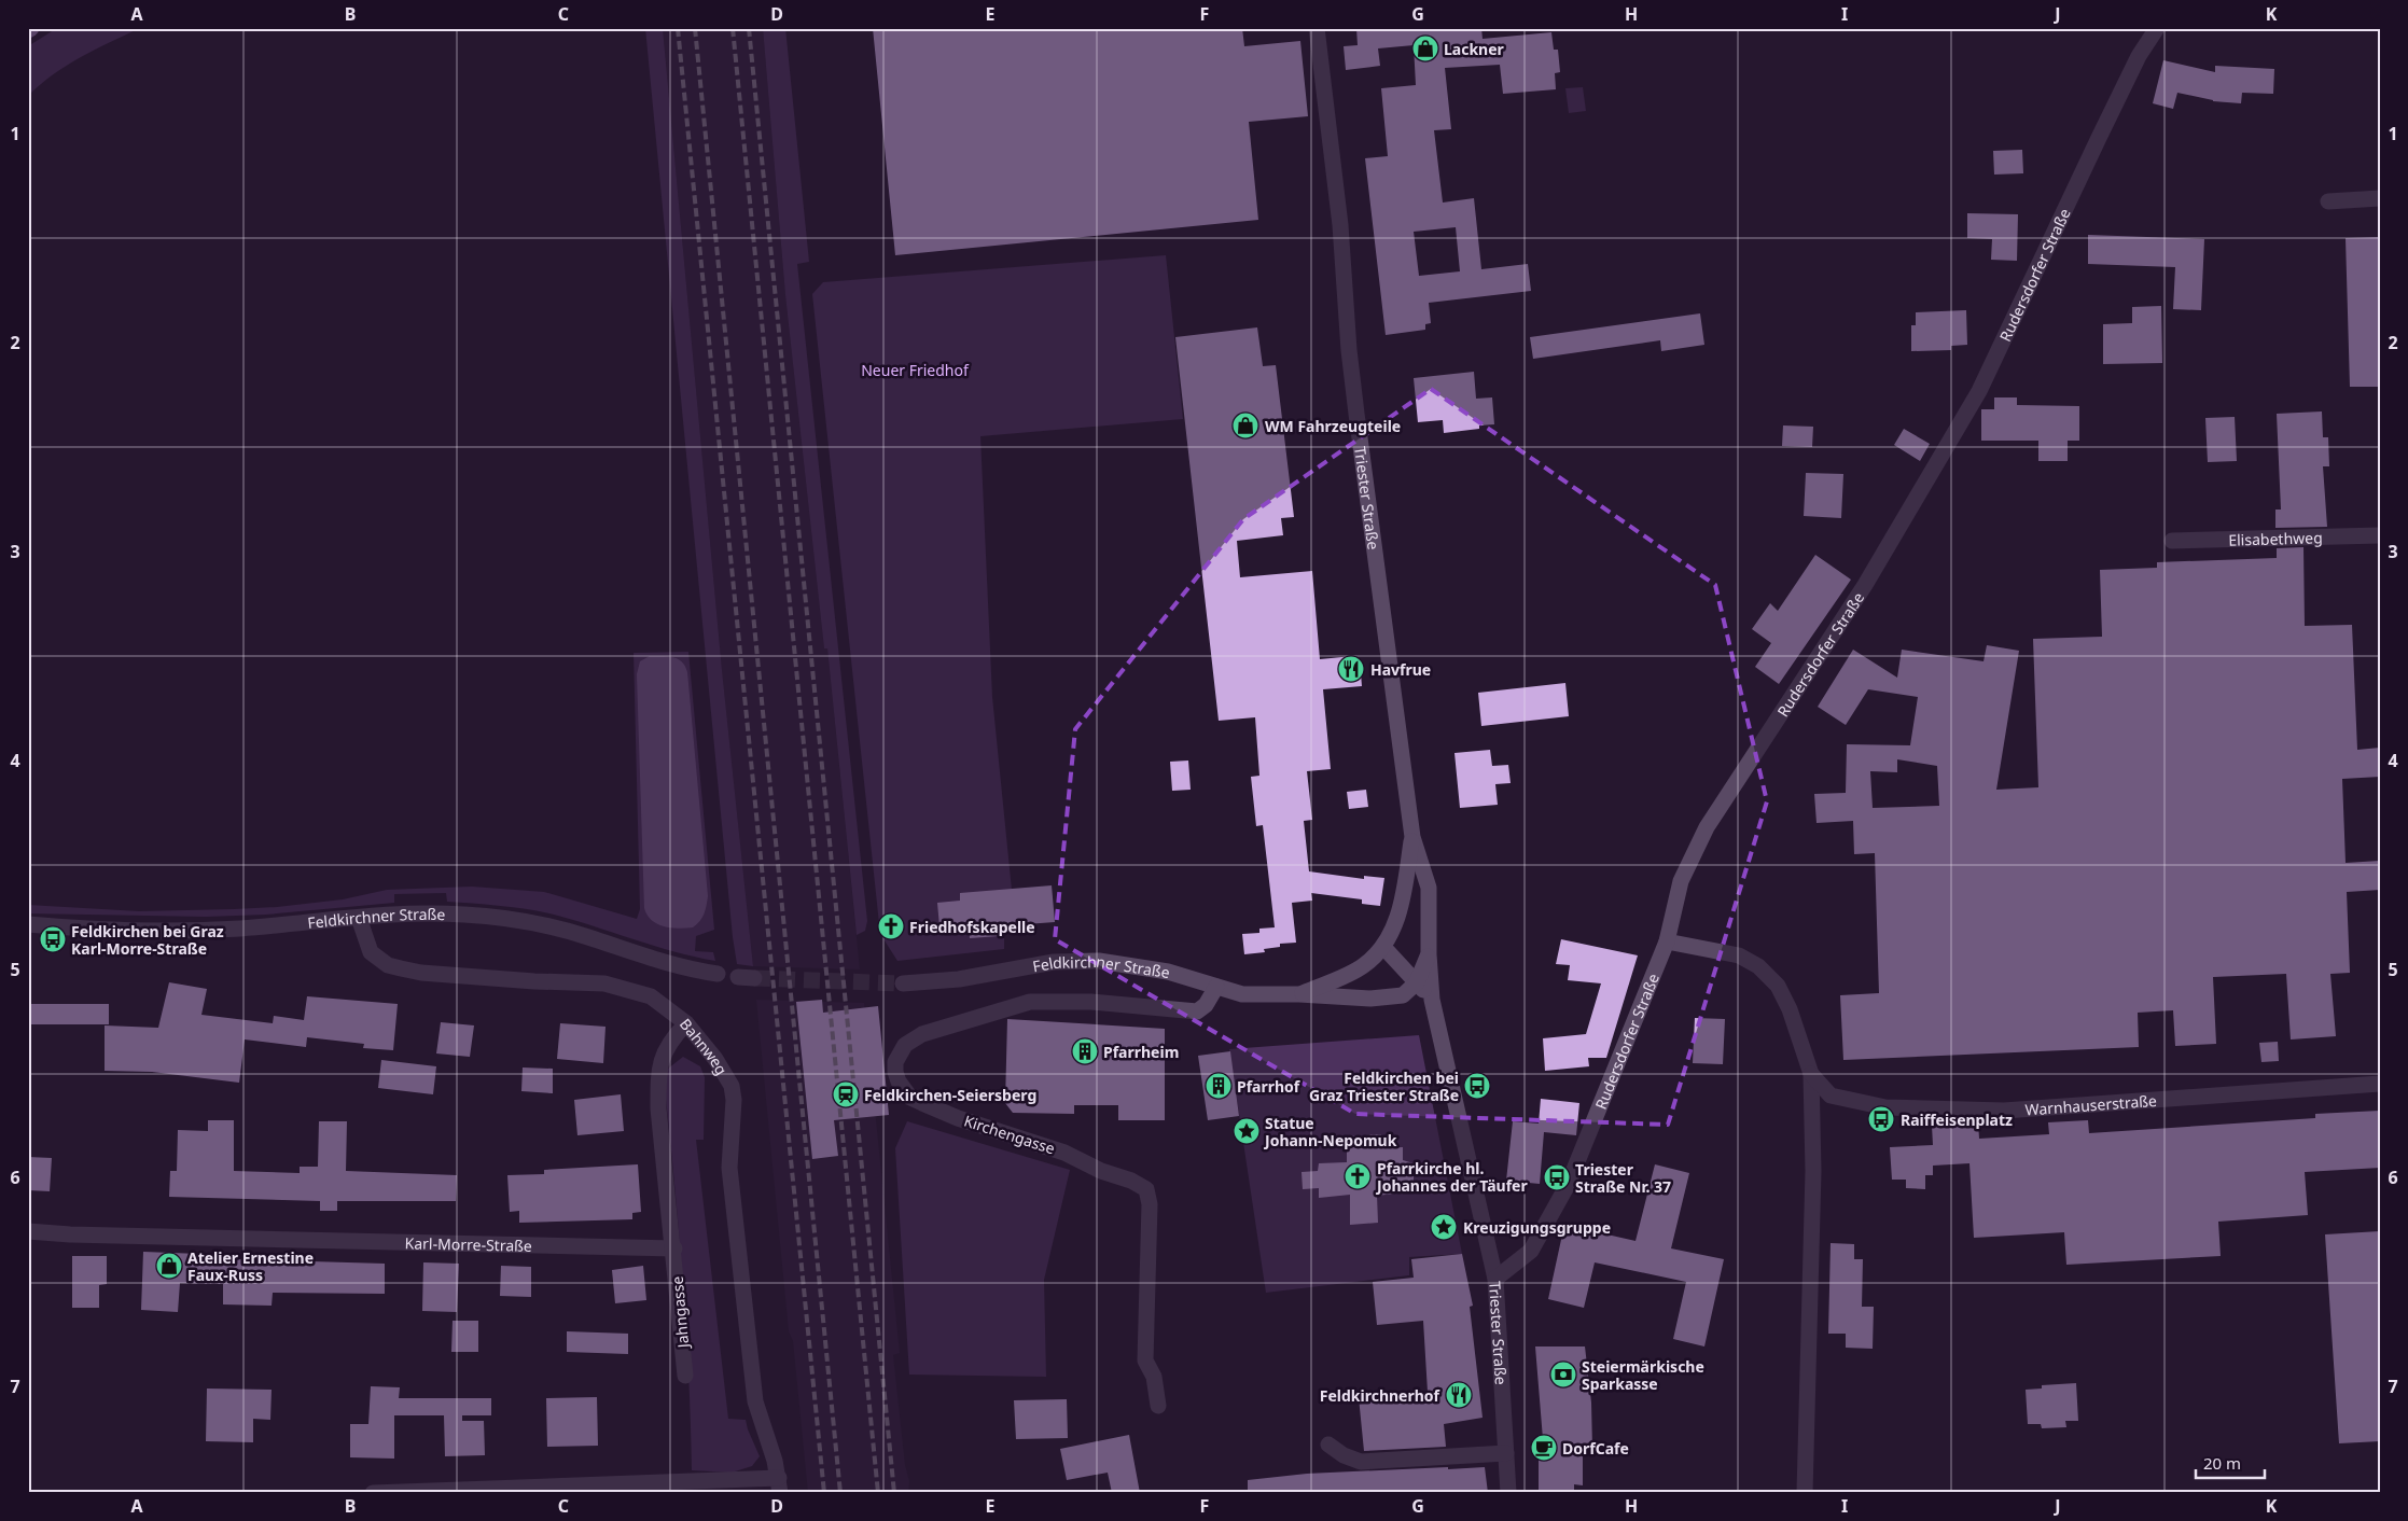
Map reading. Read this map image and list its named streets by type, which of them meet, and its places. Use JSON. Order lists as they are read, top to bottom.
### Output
{
  "streets": {
    "street": [
      "Rudersdorfer Straße",
      "Triester Straße",
      "Elisabethweg",
      "Feldkirchner Straße",
      "Bahnweg",
      "Warnhauserstraße",
      "Kirchengasse",
      "Karl-Morre-Straße",
      "Jahngasse"
    ]
  },
  "crossings": [
    ["Rudersdorfer Straße", "Triester Straße"],
    ["Rudersdorfer Straße", "Warnhauserstraße"],
    ["Feldkirchner Straße", "Bahnweg"],
    ["Feldkirchner Straße", "Kirchengasse"],
    ["Karl-Morre-Straße", "Jahngasse"]
  ],
  "parks": ["Neuer Friedhof"],
  "places": {
    "shop": ["Lackner", "WM Fahrzeugteile", "Atelier Ernestine Faux-Russ"],
    "restaurant": ["Havfrue", "Feldkirchnerhof"],
    "church": ["Friedhofskapelle", "Pfarrkirche hl. Johannes der Täufer"],
    "bus stop": [
      "Feldkirchen bei Graz Karl-Morre-Straße",
      "Feldkirchen bei Graz Triester Straße",
      "Raiffeisenplatz",
      "Triester Straße Nr. 37"
    ],
    "building": ["Pfarrheim", "Pfarrhof"],
    "station": ["Feldkirchen-Seiersberg"],
    "place": ["Statue Johann-Nepomuk", "Kreuzigungsgruppe"],
    "bank": ["Steiermärkische Sparkasse"],
    "cafe": ["DorfCafe"]
  },
  "scale_bar": "20 m",
  "grid": {
    "columns": [
      "A",
      "B",
      "C",
      "D",
      "E",
      "F",
      "G",
      "H",
      "I",
      "J",
      "K"
    ],
    "rows": [
      "1",
      "2",
      "3",
      "4",
      "5",
      "6",
      "7"
    ]
  }
}
